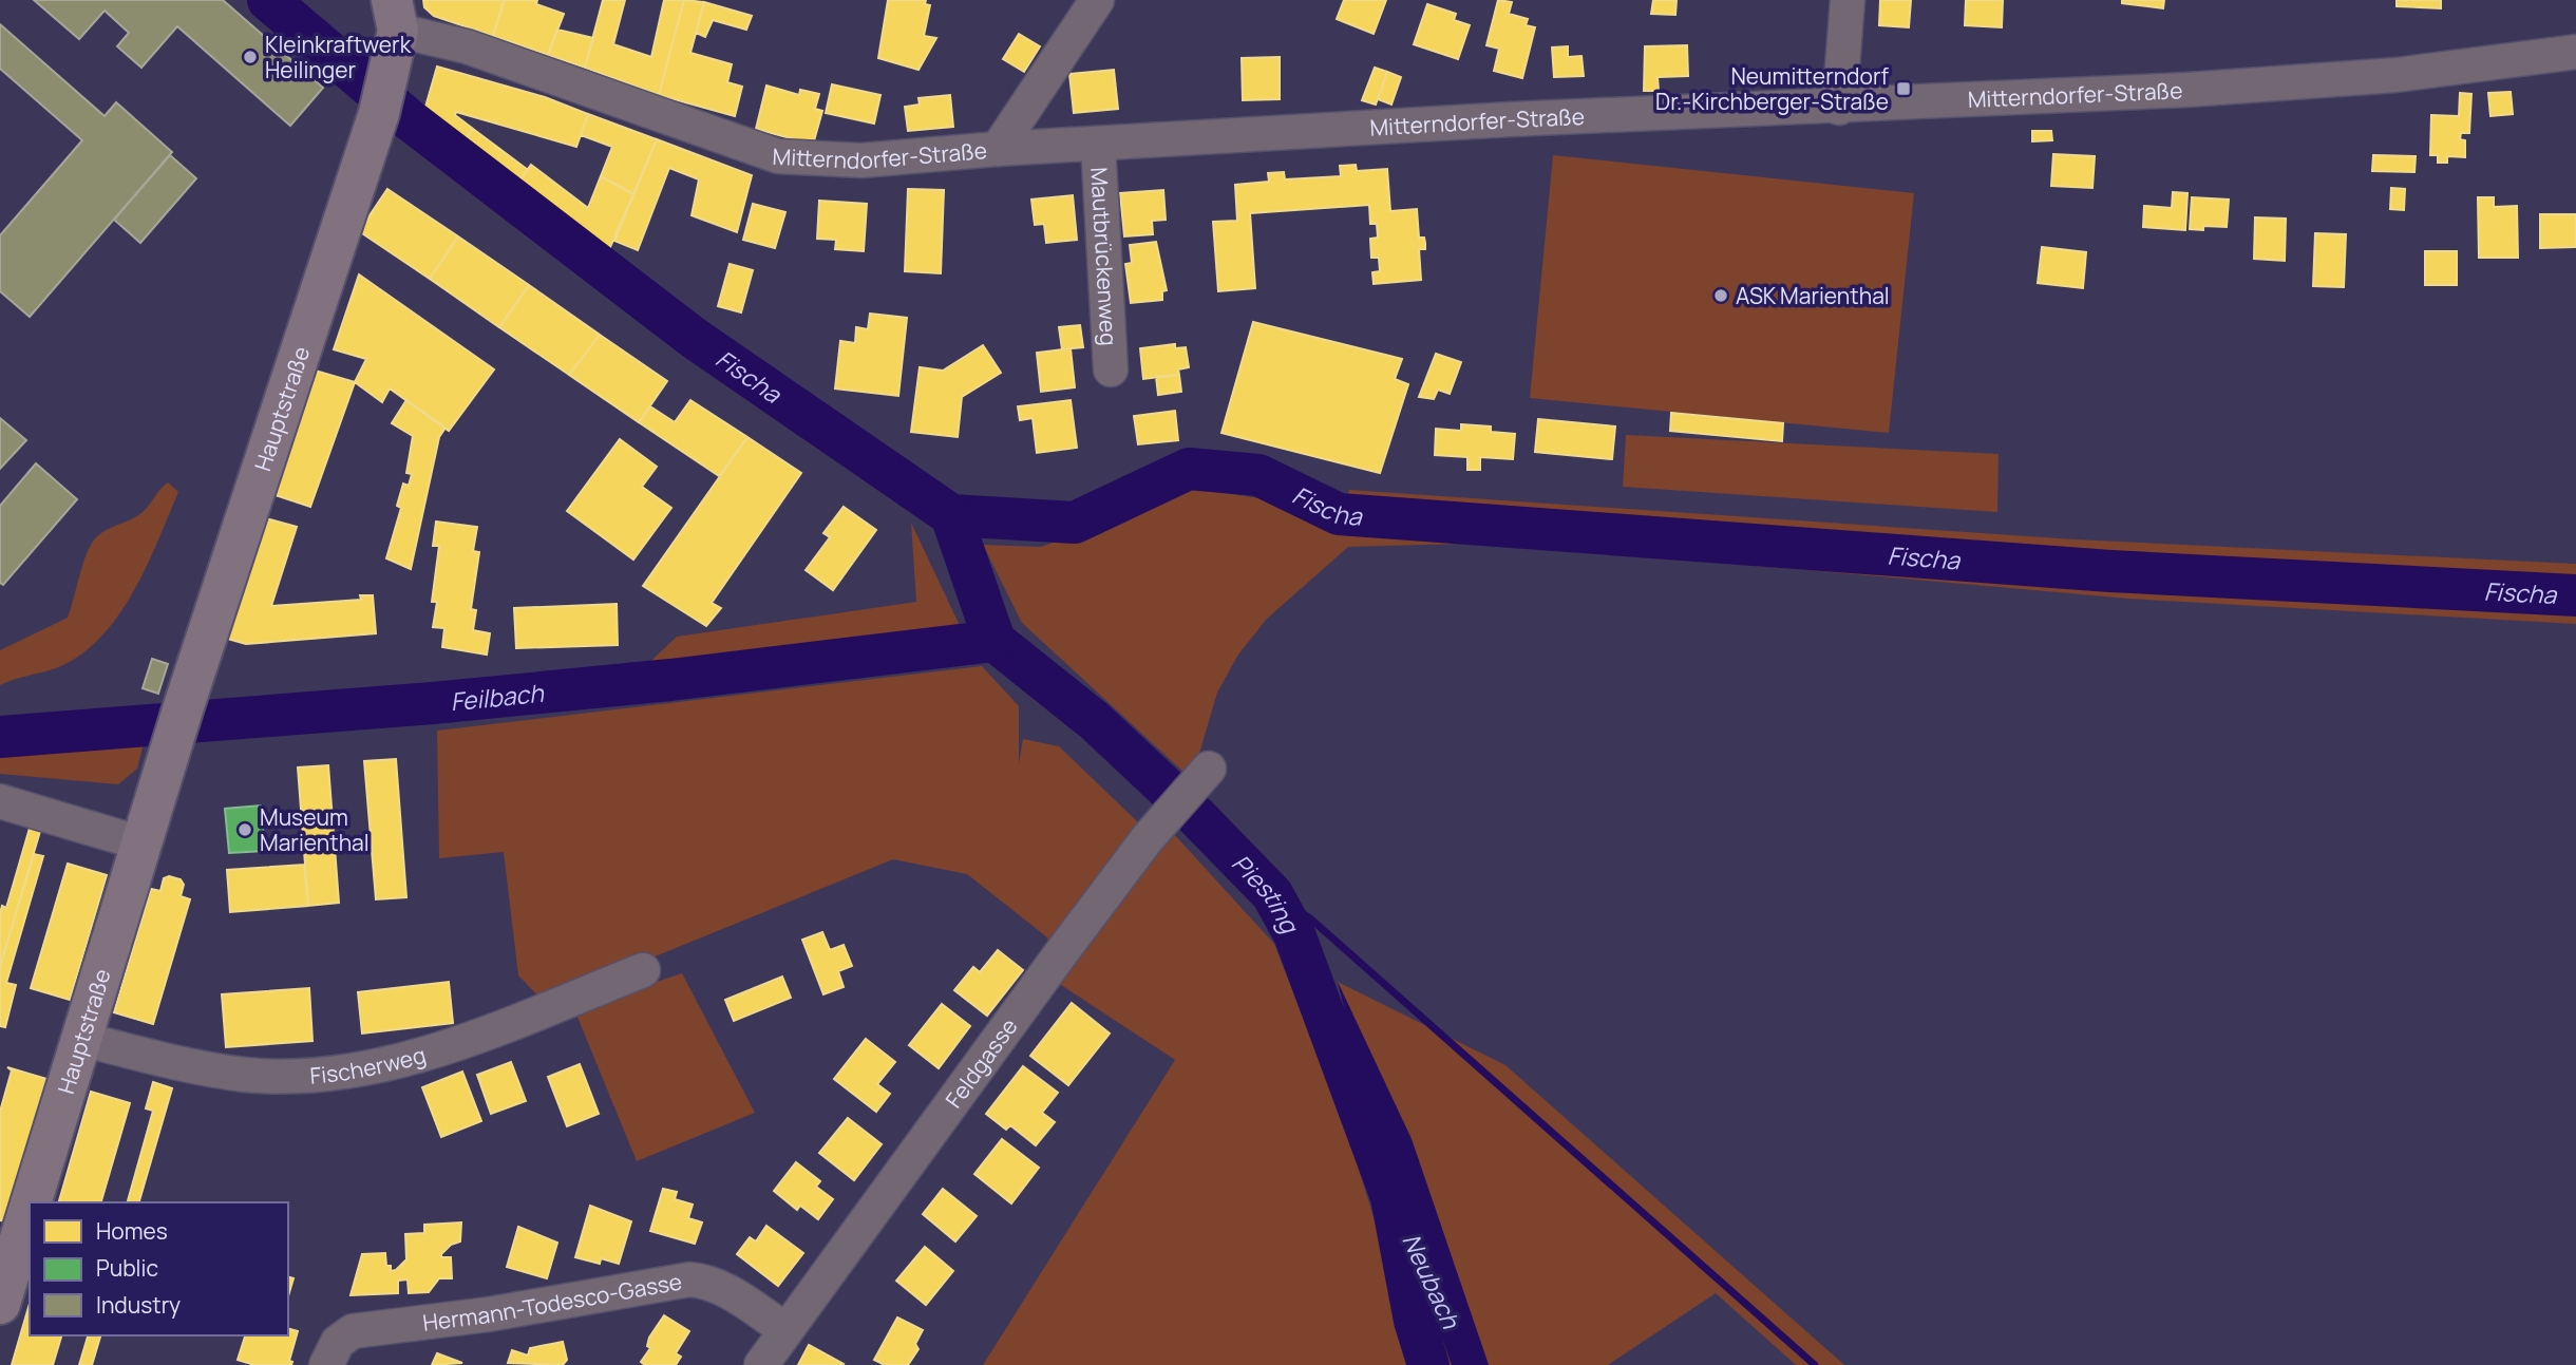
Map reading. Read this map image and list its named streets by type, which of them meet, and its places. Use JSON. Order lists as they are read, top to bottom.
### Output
{
  "streets": {
    "main road": ["Hauptstraße"],
    "street": [
      "Mitterndorfer-Straße",
      "Mautbrückenweg",
      "Fischerweg",
      "Feldgasse",
      "Hermann-Todesco-Gasse"
    ]
  },
  "crossings": [
    ["Mitterndorfer-Straße", "Mautbrückenweg"],
    ["Mitterndorfer-Straße", "Hauptstraße"],
    ["Hauptstraße", "Fischerweg"],
    ["Feldgasse", "Hermann-Todesco-Gasse"]
  ],
  "water": [
    "Fischa",
    "Feilbach",
    "Piesting",
    "Neubach"
  ],
  "places": {
    "other": ["Kleinkraftwerk Heilinger", "ASK Marienthal", "Museum Marienthal"],
    "transit": ["Neumitterndorf Dr.-Kirchberger-Straße"]
  },
  "legend": ["Homes", "Public", "Industry"]
}
